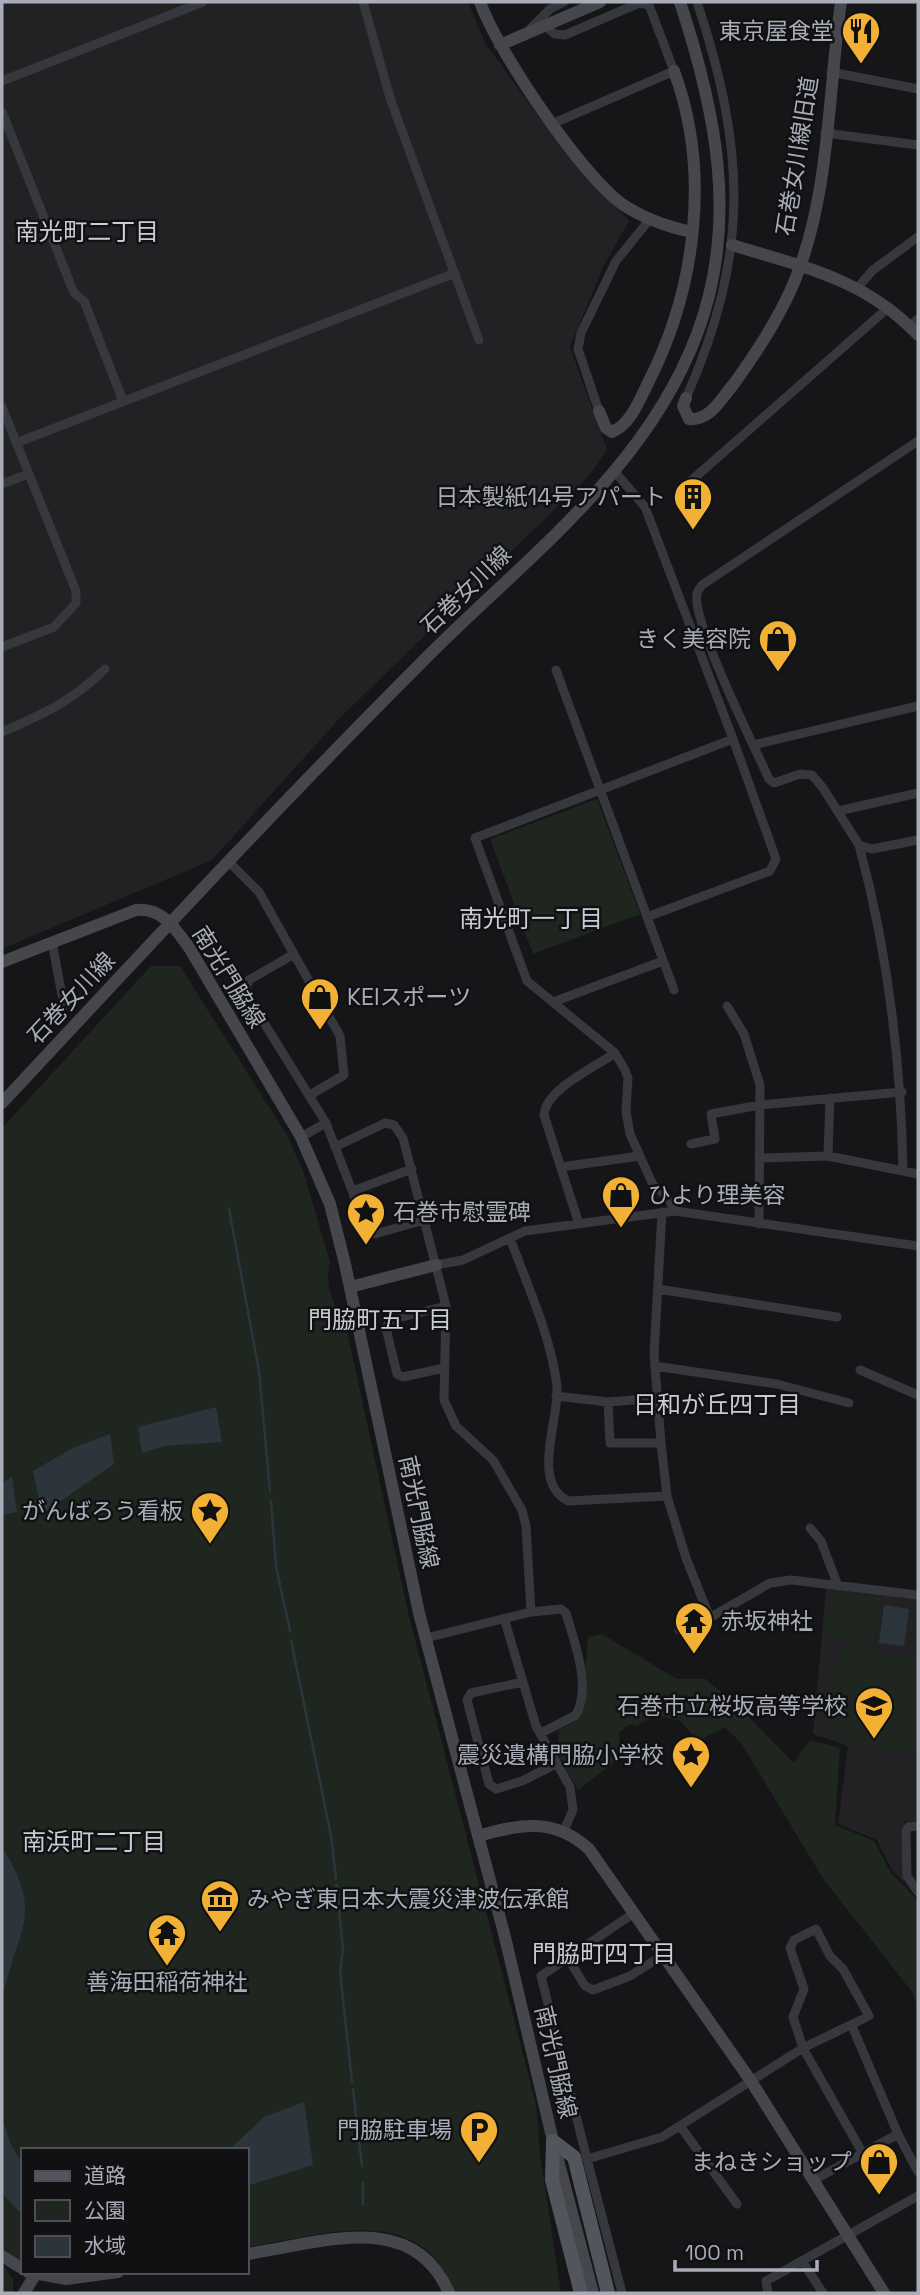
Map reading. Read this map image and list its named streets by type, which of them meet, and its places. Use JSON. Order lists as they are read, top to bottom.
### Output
{
  "streets": {
    "street": ["石巻女川線旧道", "石巻女川線", "南光門脇線"]
  },
  "crossings": [
    ["石巻女川線", "南光門脇線"]
  ],
  "districts": [
    "南光町二丁目",
    "南光町一丁目",
    "門脇町五丁目",
    "日和が丘四丁目",
    "南浜町二丁目",
    "門脇町四丁目"
  ],
  "places": {
    "restaurant": ["東京屋食堂"],
    "building": ["日本製紙14号アパート"],
    "shop": [
      "きく美容院",
      "KEIスポーツ",
      "ひより理美容",
      "まねきショップ"
    ],
    "place": ["石巻市慰霊碑", "がんばろう看板", "震災遺構門脇小学校"],
    "temple": ["赤坂神社", "善海田稲荷神社"],
    "school or university": ["石巻市立桜坂高等学校"],
    "museum": ["みやぎ東日本大震災津波伝承館"],
    "parking": ["門脇駐車場"]
  },
  "legend": ["道路", "公園", "水域"],
  "scale_bar": "100 m"
}
